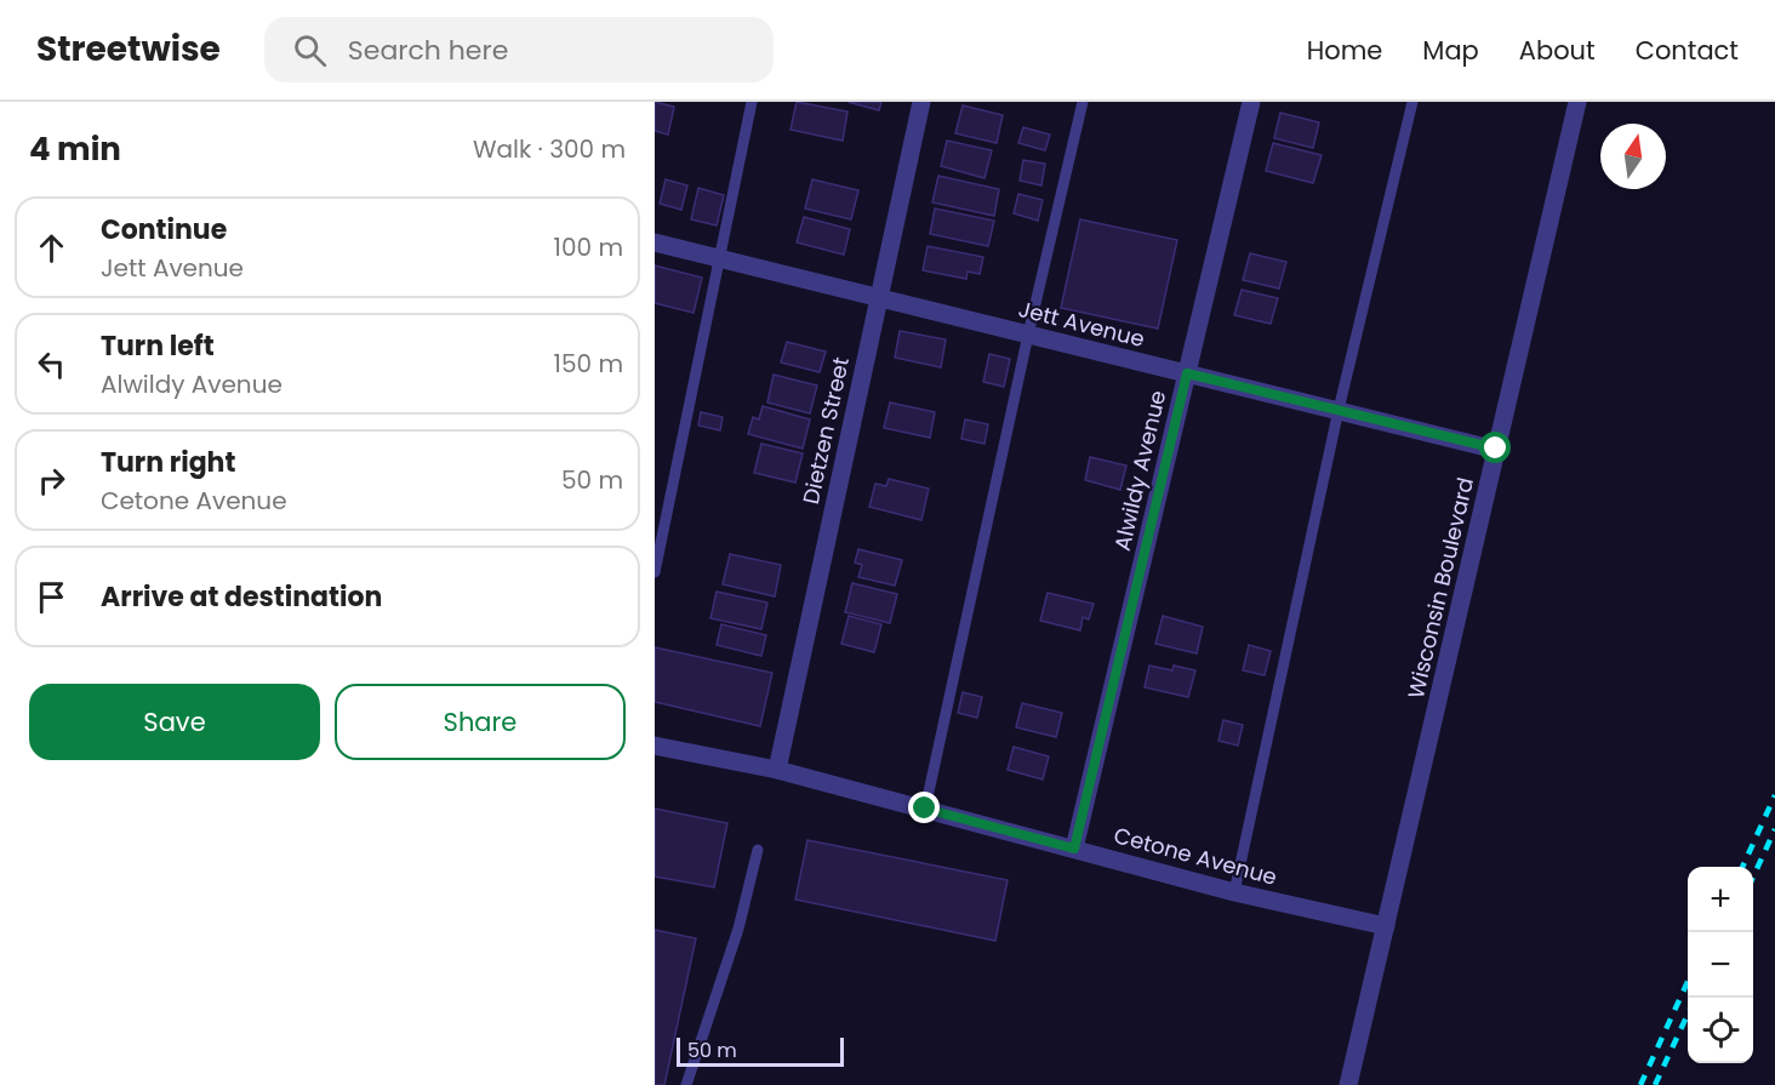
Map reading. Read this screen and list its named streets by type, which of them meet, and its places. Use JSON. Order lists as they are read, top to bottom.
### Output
{
  "streets": {
    "street": [
      "Jett Avenue",
      "Dietzen Street",
      "Alwildy Avenue",
      "Wisconsin Boulevard",
      "Cetone Avenue"
    ]
  },
  "crossings": [
    ["Jett Avenue", "Dietzen Street"],
    ["Jett Avenue", "Alwildy Avenue"],
    ["Jett Avenue", "Wisconsin Boulevard"],
    ["Dietzen Street", "Cetone Avenue"],
    ["Alwildy Avenue", "Cetone Avenue"],
    ["Wisconsin Boulevard", "Cetone Avenue"]
  ],
  "scale_bar": "50 m",
  "north": "top",
  "page": {
    "header": "Streetwise",
    "search": "Search here",
    "nav": [
      "Home",
      "Map",
      "About",
      "Contact"
    ],
    "heading": ["4 min", "Walk · 300 m"],
    "list": [
      ["Continue", "Jett Avenue", "100 m"],
      ["Turn left", "Alwildy Avenue", "150 m"],
      ["Turn right", "Cetone Avenue", "50 m"],
      "Arrive at destination"
    ],
    "buttons": ["Save", "Share"],
    "map_buttons": ["+", "−"],
    "scale": "50 m"
  }
}
